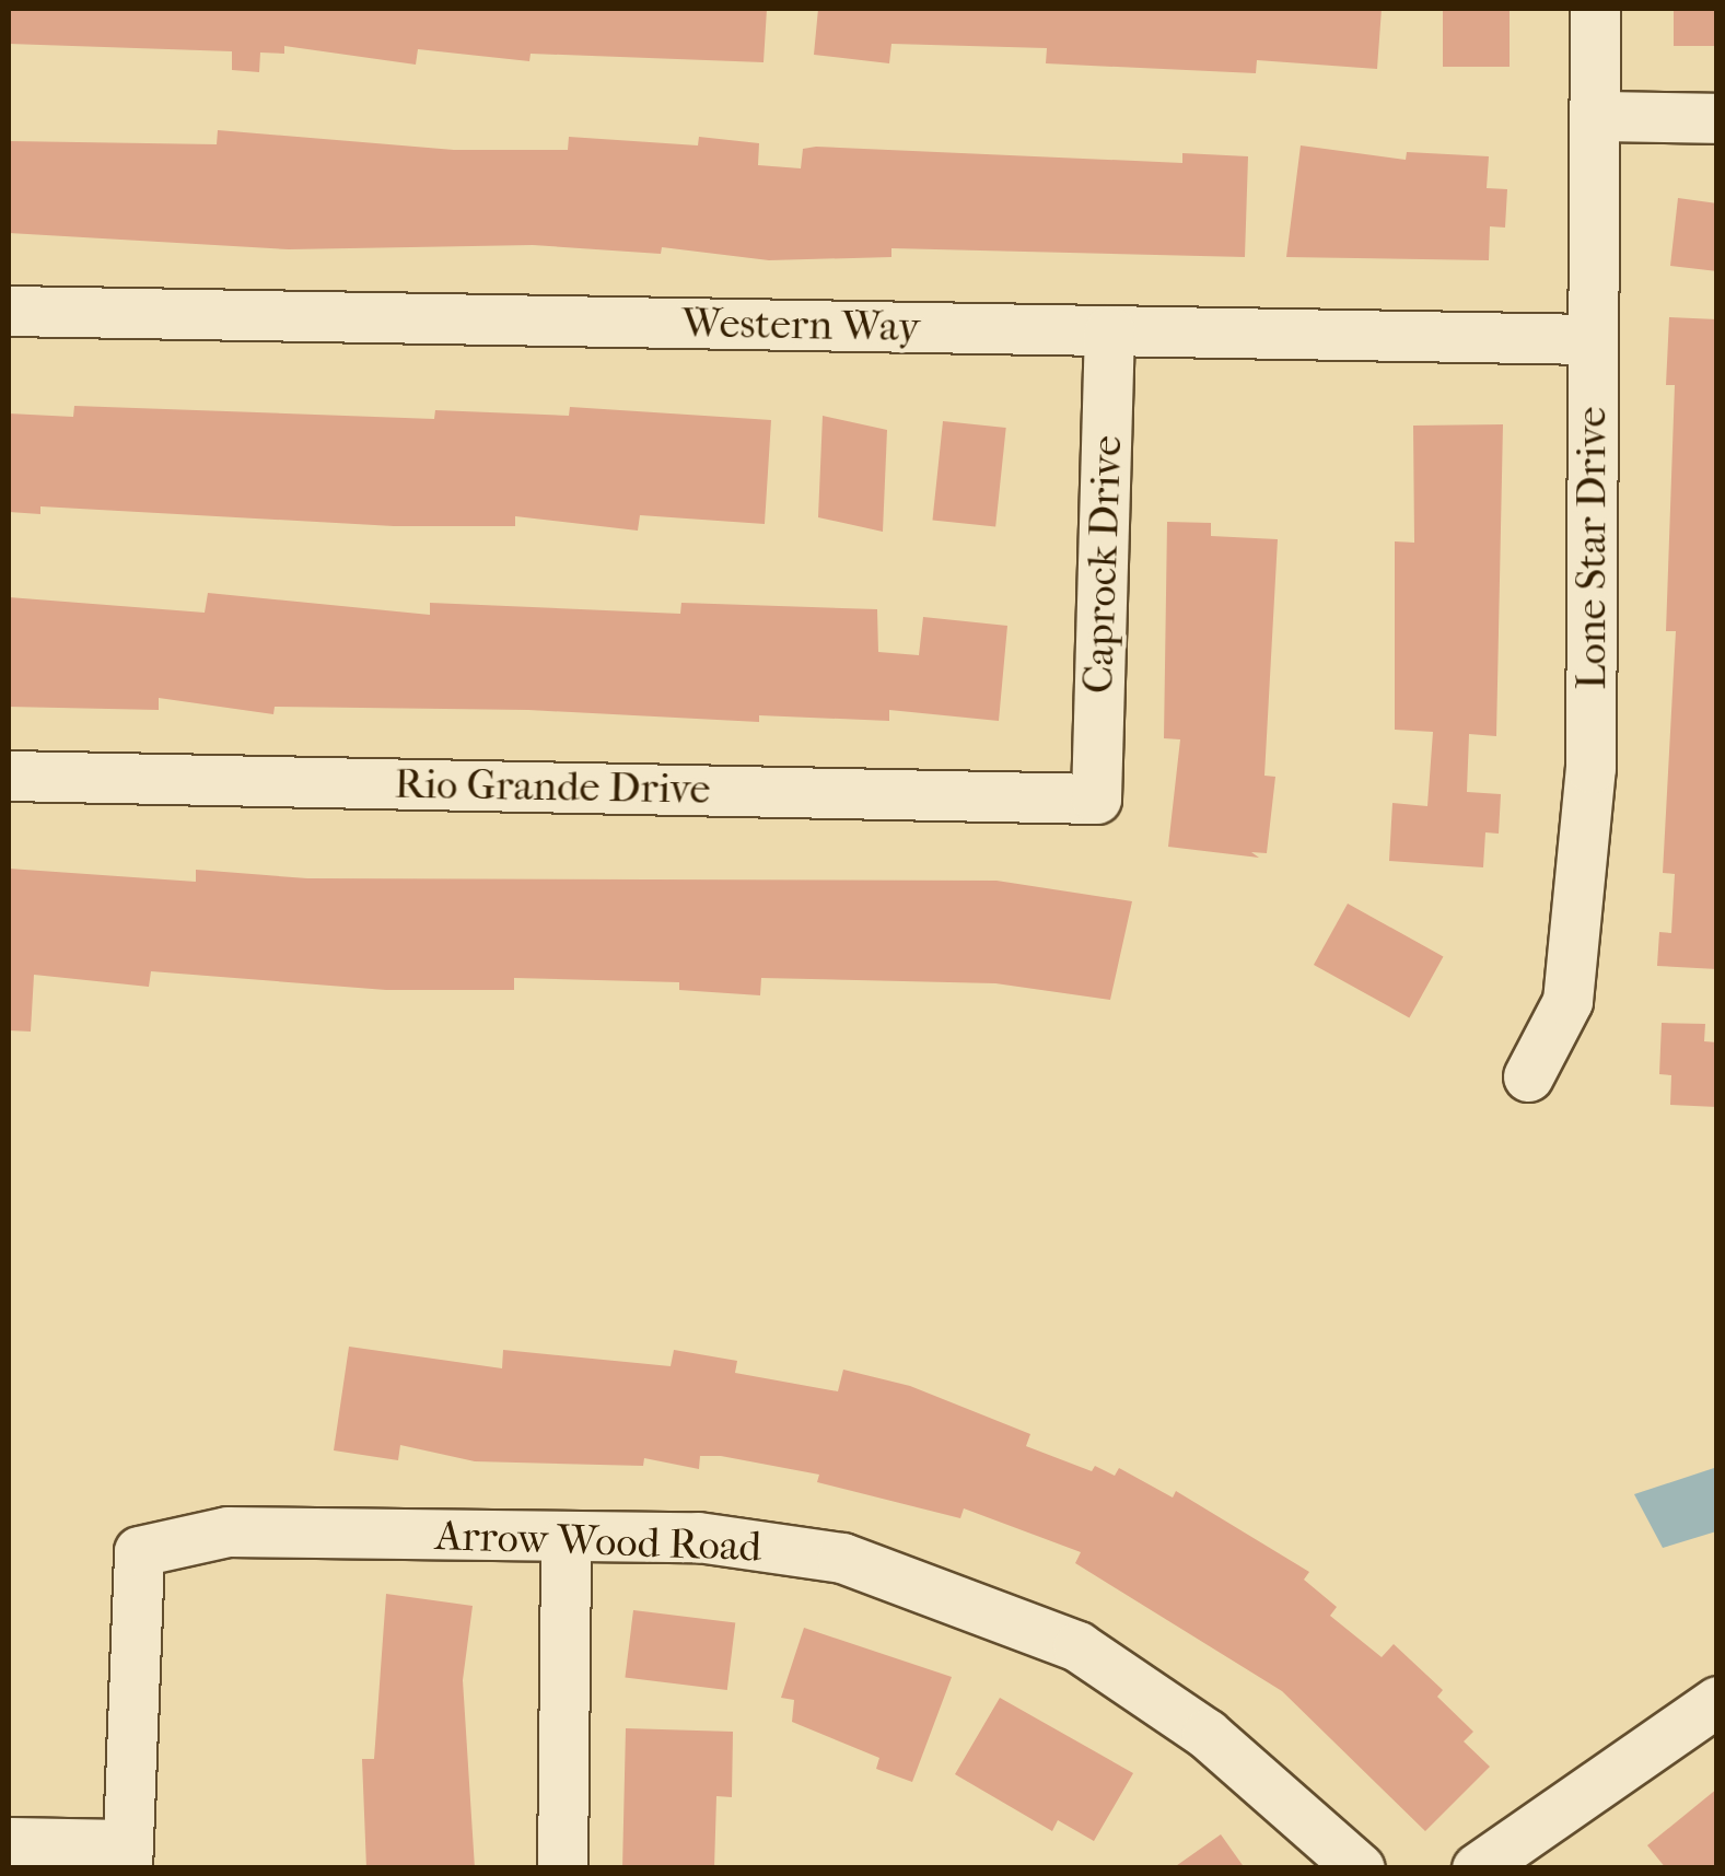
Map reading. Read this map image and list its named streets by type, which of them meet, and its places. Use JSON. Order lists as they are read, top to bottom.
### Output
{
  "streets": {
    "street": [
      "Western Way",
      "Lone Star Drive",
      "Caprock Drive",
      "Rio Grande Drive",
      "Arrow Wood Road"
    ]
  },
  "crossings": [
    ["Western Way", "Lone Star Drive"],
    ["Western Way", "Caprock Drive"],
    ["Caprock Drive", "Rio Grande Drive"]
  ]
}
